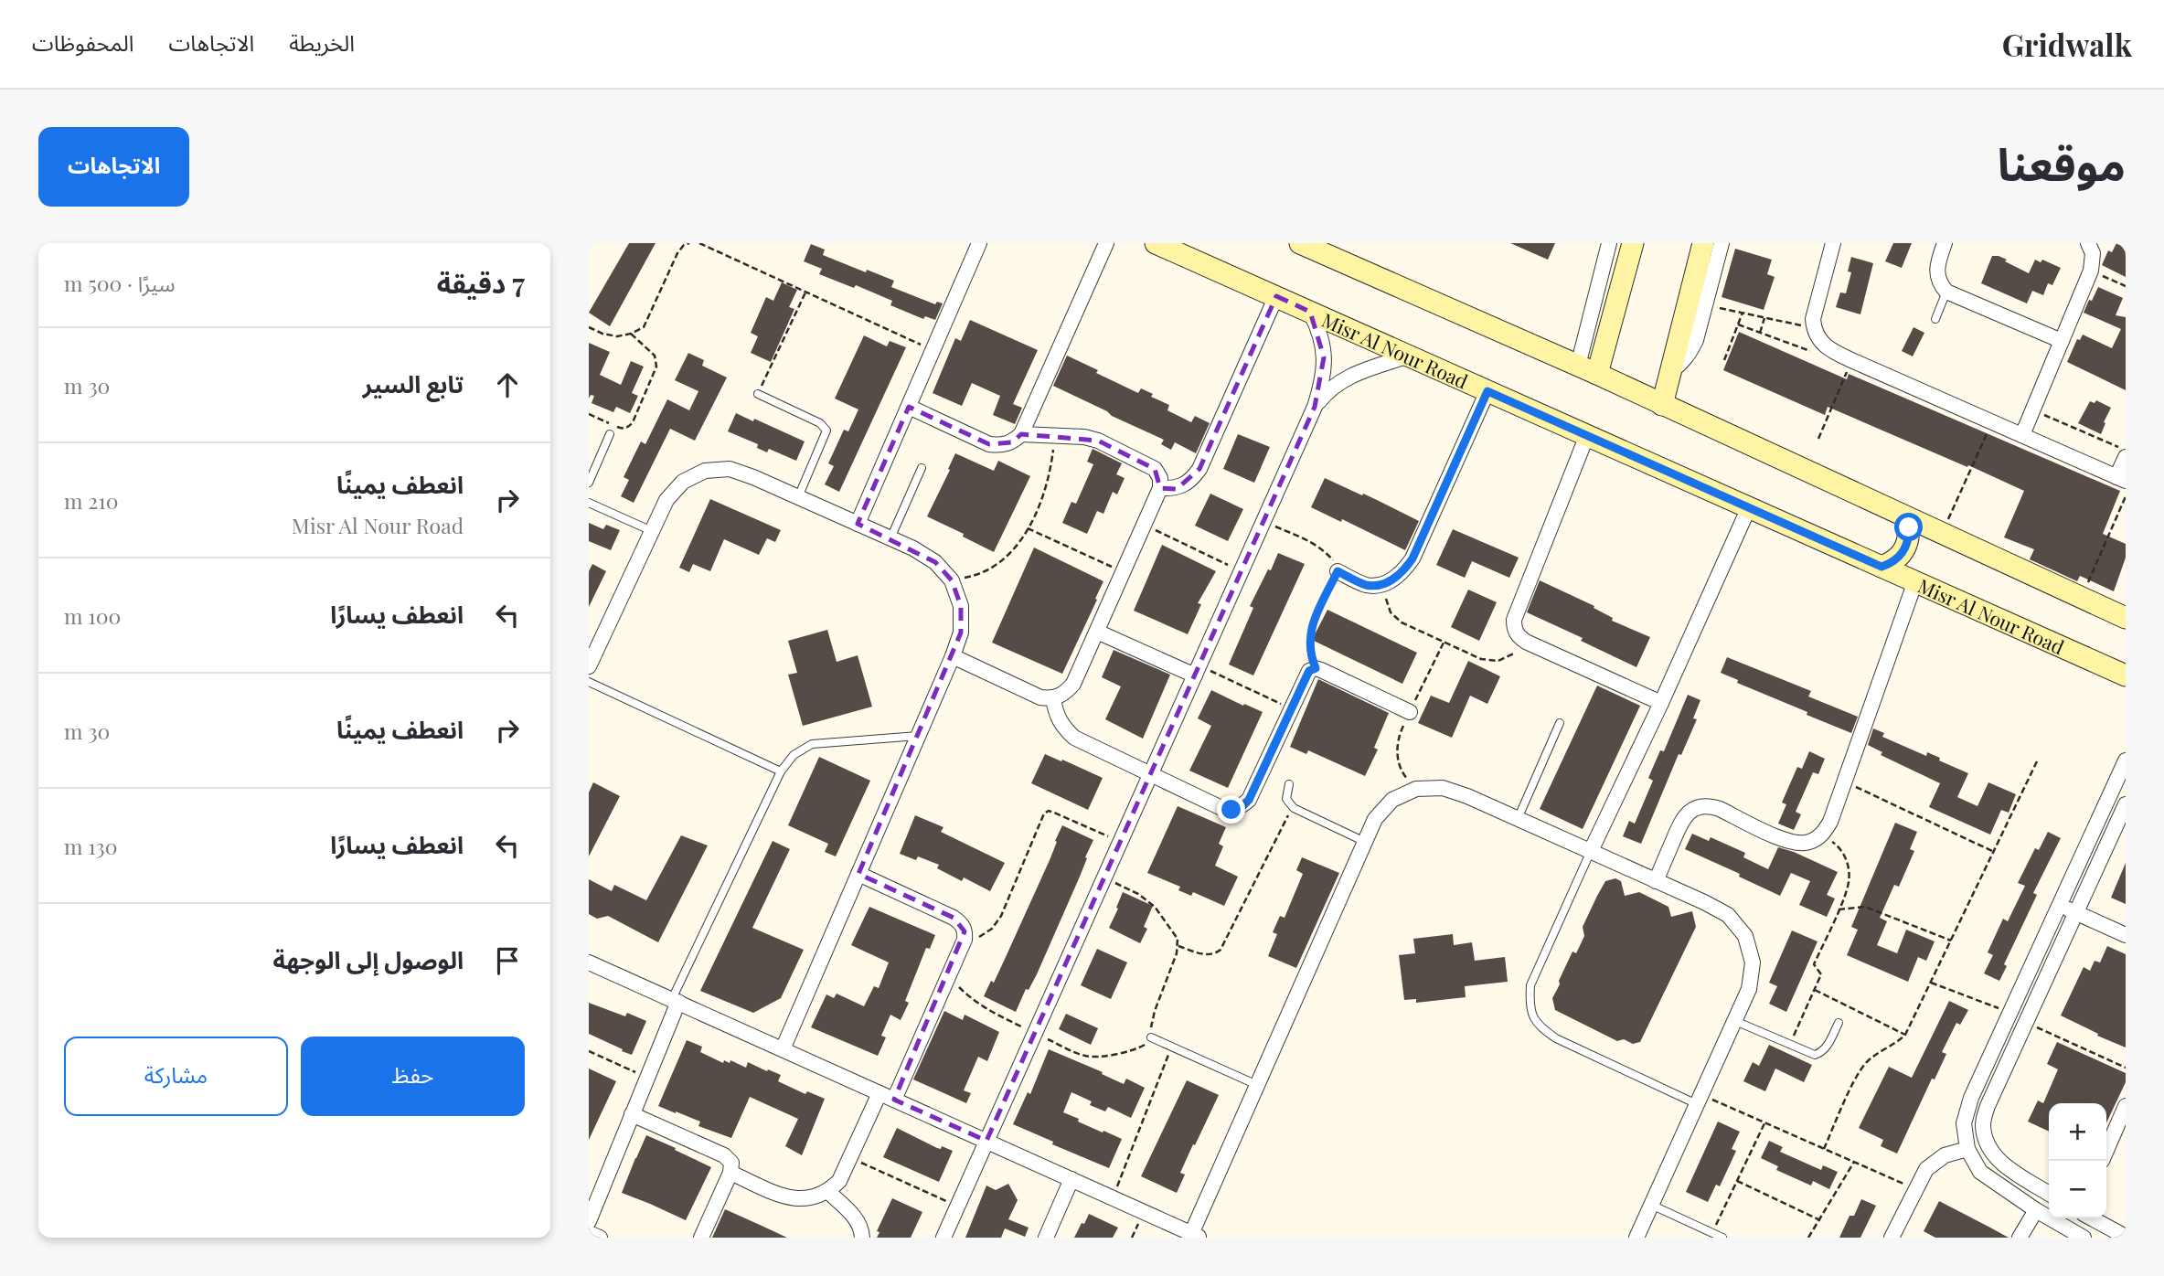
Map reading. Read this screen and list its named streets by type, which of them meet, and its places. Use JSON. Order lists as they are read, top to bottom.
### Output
{
  "streets": {
    "street": ["Misr Al Nour Road"]
  },
  "page": {
    "header": "Gridwalk",
    "nav": ["الخريطة", "الاتجاهات", "المحفوظات"],
    "title": "موقعنا",
    "buttons": [
      "الاتجاهات",
      ["حفظ", "مشاركة"]
    ],
    "heading": ["7 دقيقة", "سيرًا · 500 m"],
    "list": [
      ["تابع السير", "30 m"],
      ["انعطف يمينًا", "Misr Al Nour Road", "210 m"],
      ["انعطف يسارًا", "100 m"],
      ["انعطف يمينًا", "30 m"],
      ["انعطف يسارًا", "130 m"],
      "الوصول إلى الوجهة"
    ],
    "map_buttons": ["+", "−"]
  }
}
